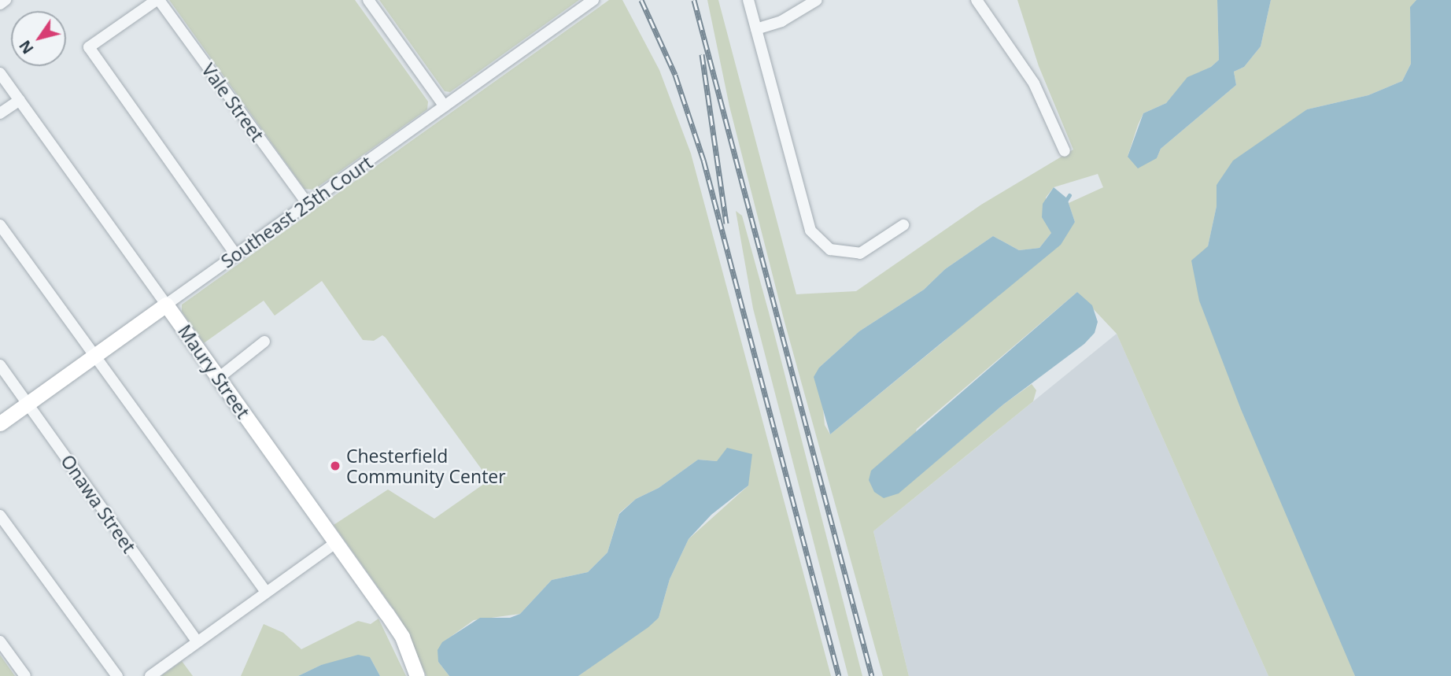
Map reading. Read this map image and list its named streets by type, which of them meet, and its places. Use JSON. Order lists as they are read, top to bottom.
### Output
{
  "streets": {
    "main road": ["Southeast 25th Court", "Maury Street"],
    "street": ["Vale Street", "Onawa Street"]
  },
  "crossings": [
    ["Vale Street", "Southeast 25th Court"],
    ["Southeast 25th Court", "Maury Street"],
    ["Southeast 25th Court", "Onawa Street"]
  ],
  "places": ["Chesterfield Community Center"],
  "north": "bottom left"
}
